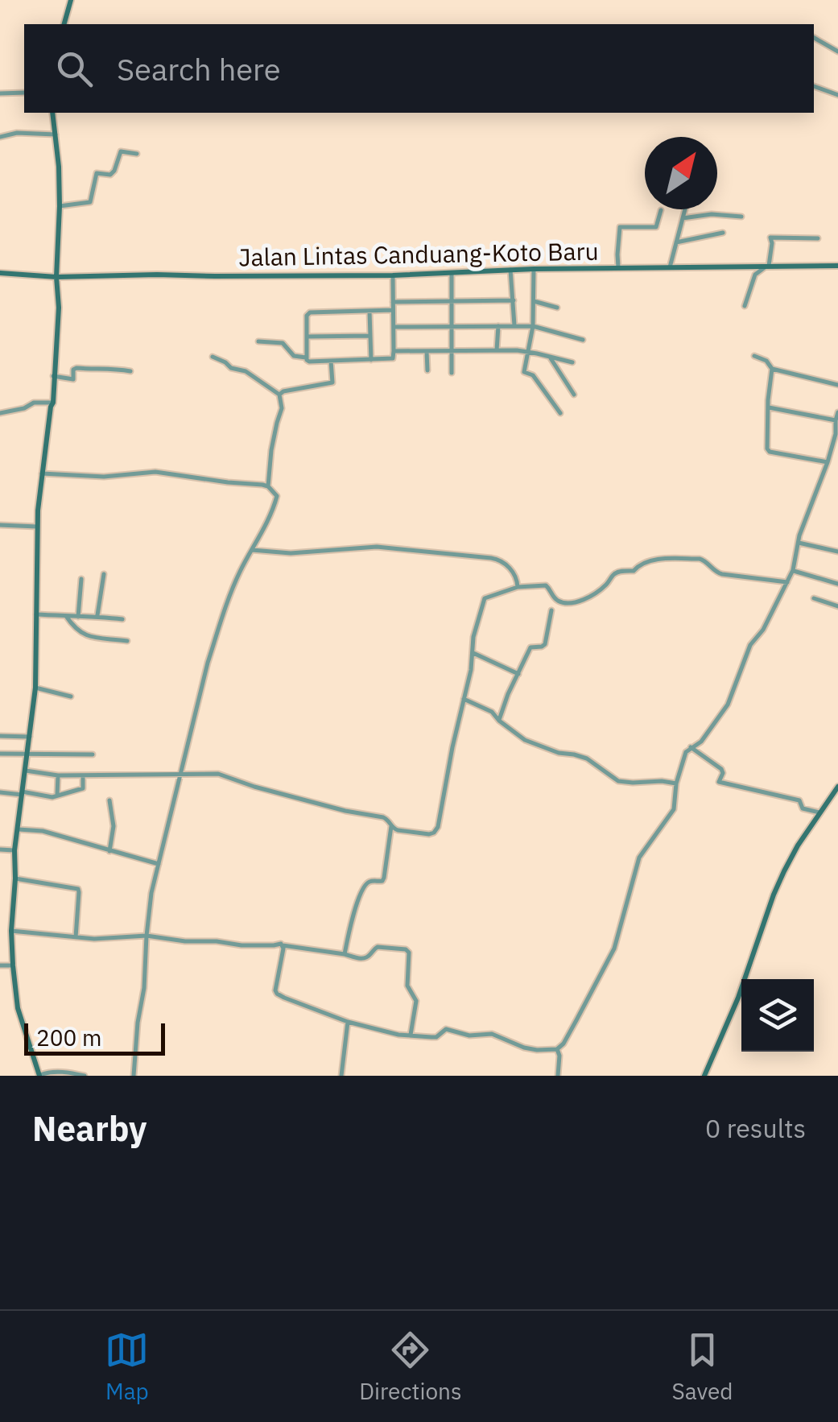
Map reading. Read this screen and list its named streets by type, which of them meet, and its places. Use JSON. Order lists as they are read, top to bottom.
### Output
{
  "streets": {
    "street": ["Jalan Lintas Canduang-Koto Baru"]
  },
  "scale_bar": "200 m",
  "north": "top right",
  "page": {
    "search": "Search here",
    "scale": "200 m",
    "heading": ["Nearby", "0 results"],
    "nav": ["Map", "Directions", "Saved"]
  }
}
